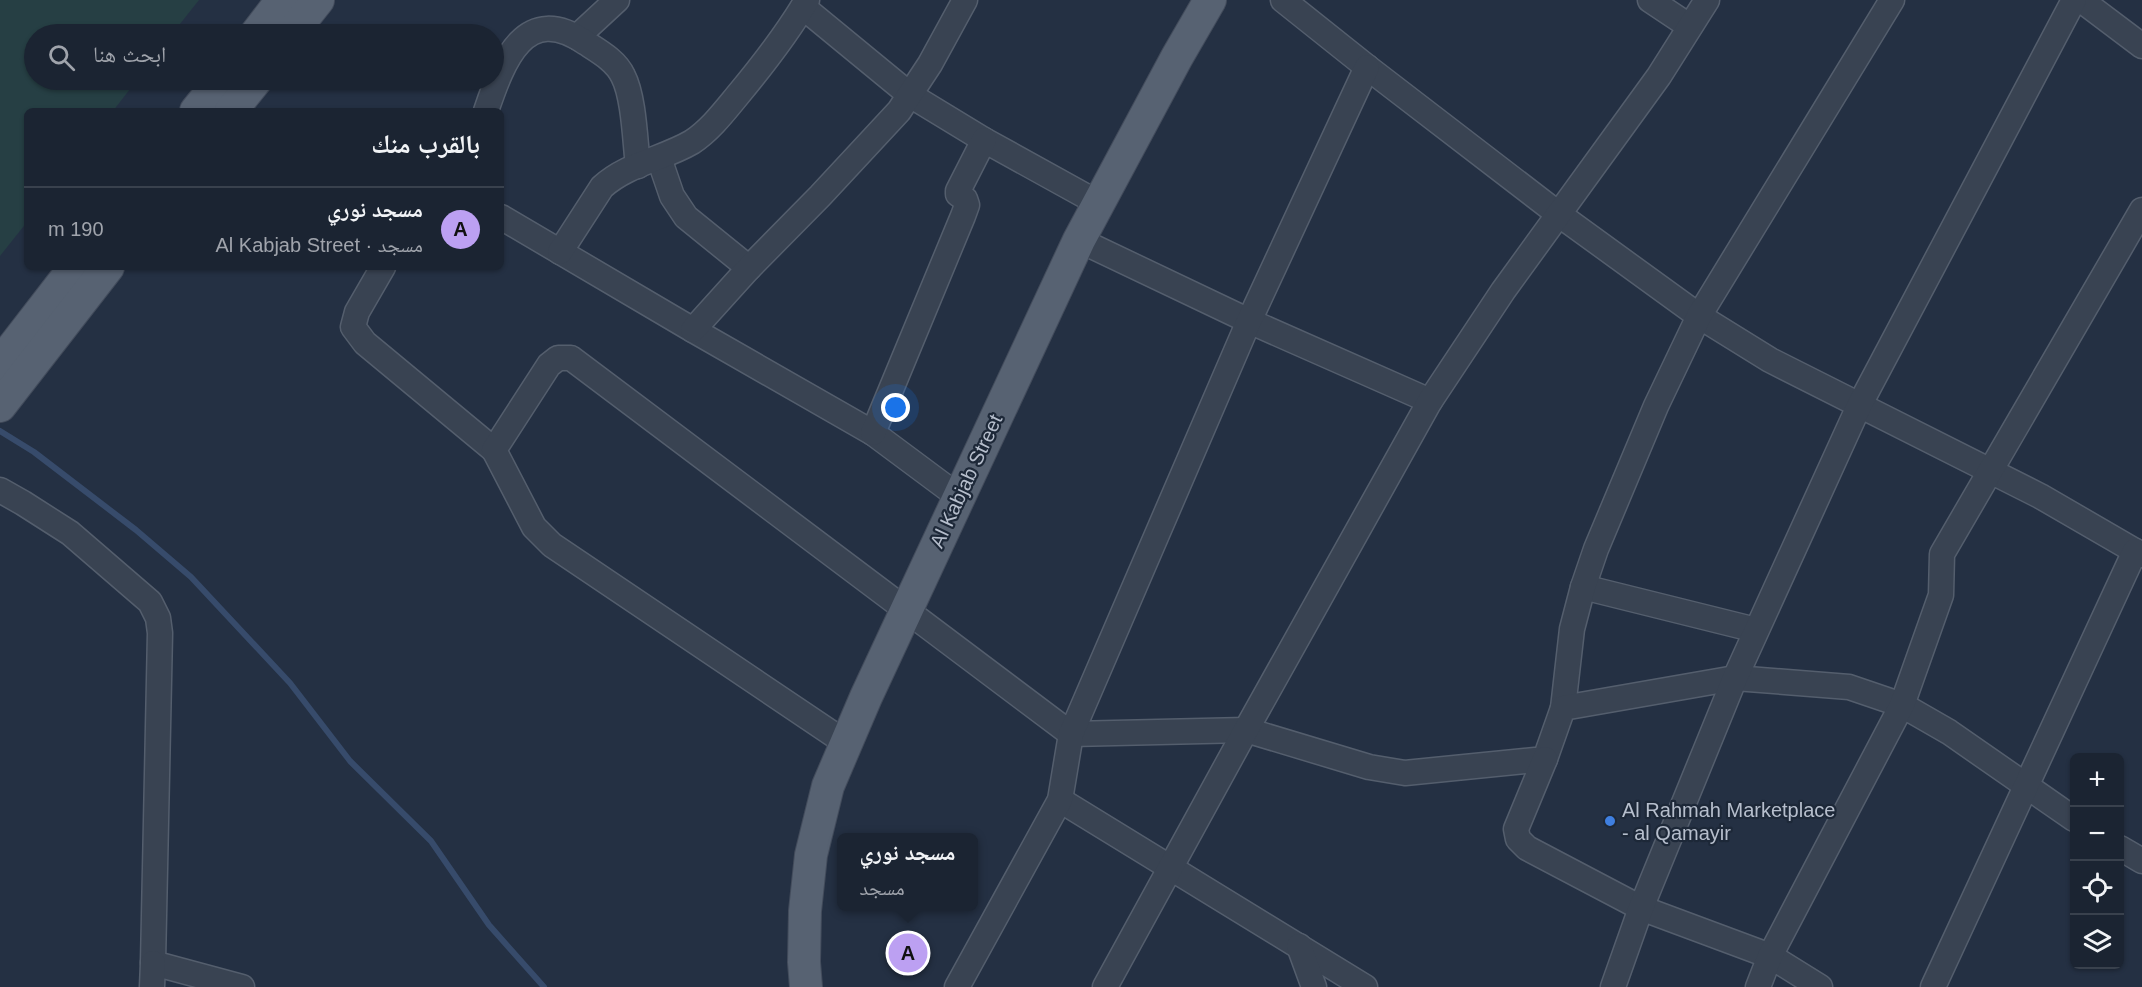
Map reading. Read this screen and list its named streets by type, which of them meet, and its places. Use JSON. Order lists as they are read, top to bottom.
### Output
{
  "streets": {
    "main road": ["Al Kabjab Street"]
  },
  "places": ["Al Rahmah Marketplace - al Qamayir"],
  "page": {
    "search": "ابحث هنا",
    "heading": "بالقرب منك",
    "list": [
      {
        "mark": "A",
        "name": "مسجد نوري",
        "note": "مسجد · Al Kabjab Street",
        "value": "190 m"
      }
    ],
    "map_buttons": ["+", "−"],
    "popup": ["مسجد نوري", "مسجد"],
    "pins": "A"
  }
}
